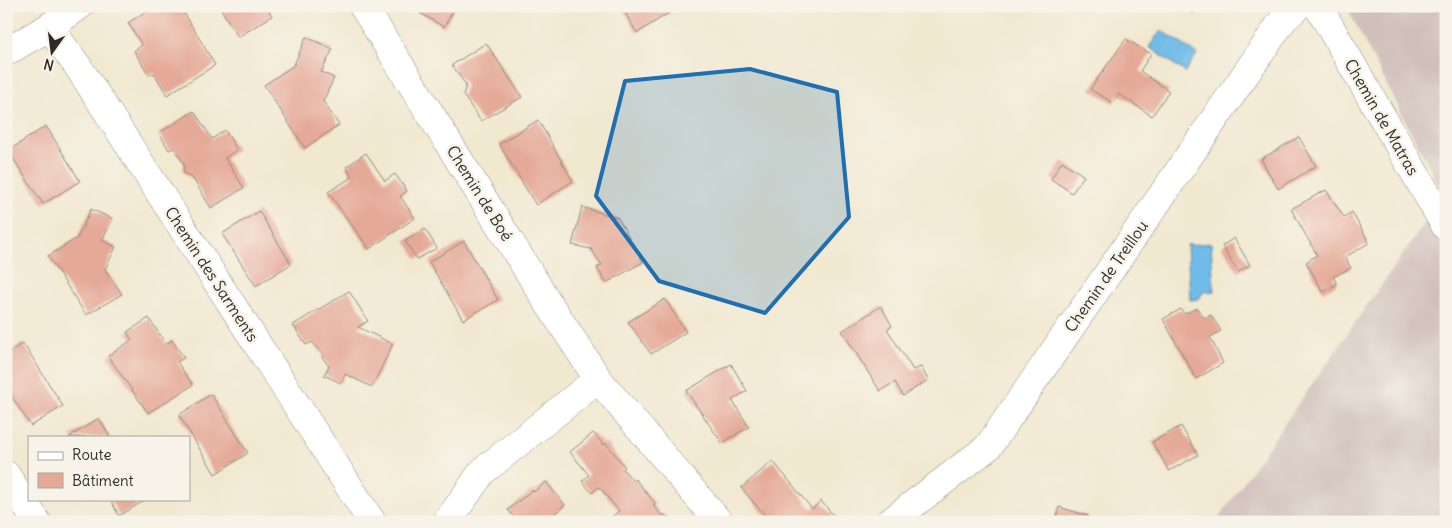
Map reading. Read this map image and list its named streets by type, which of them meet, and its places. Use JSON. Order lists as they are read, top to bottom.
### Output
{
  "streets": {
    "street": [
      "Chemin de Matras",
      "Chemin de Boé",
      "Chemin des Sarments",
      "Chemin de Treillou"
    ]
  },
  "legend": ["Route", "Bâtiment"],
  "north": "bottom"
}
